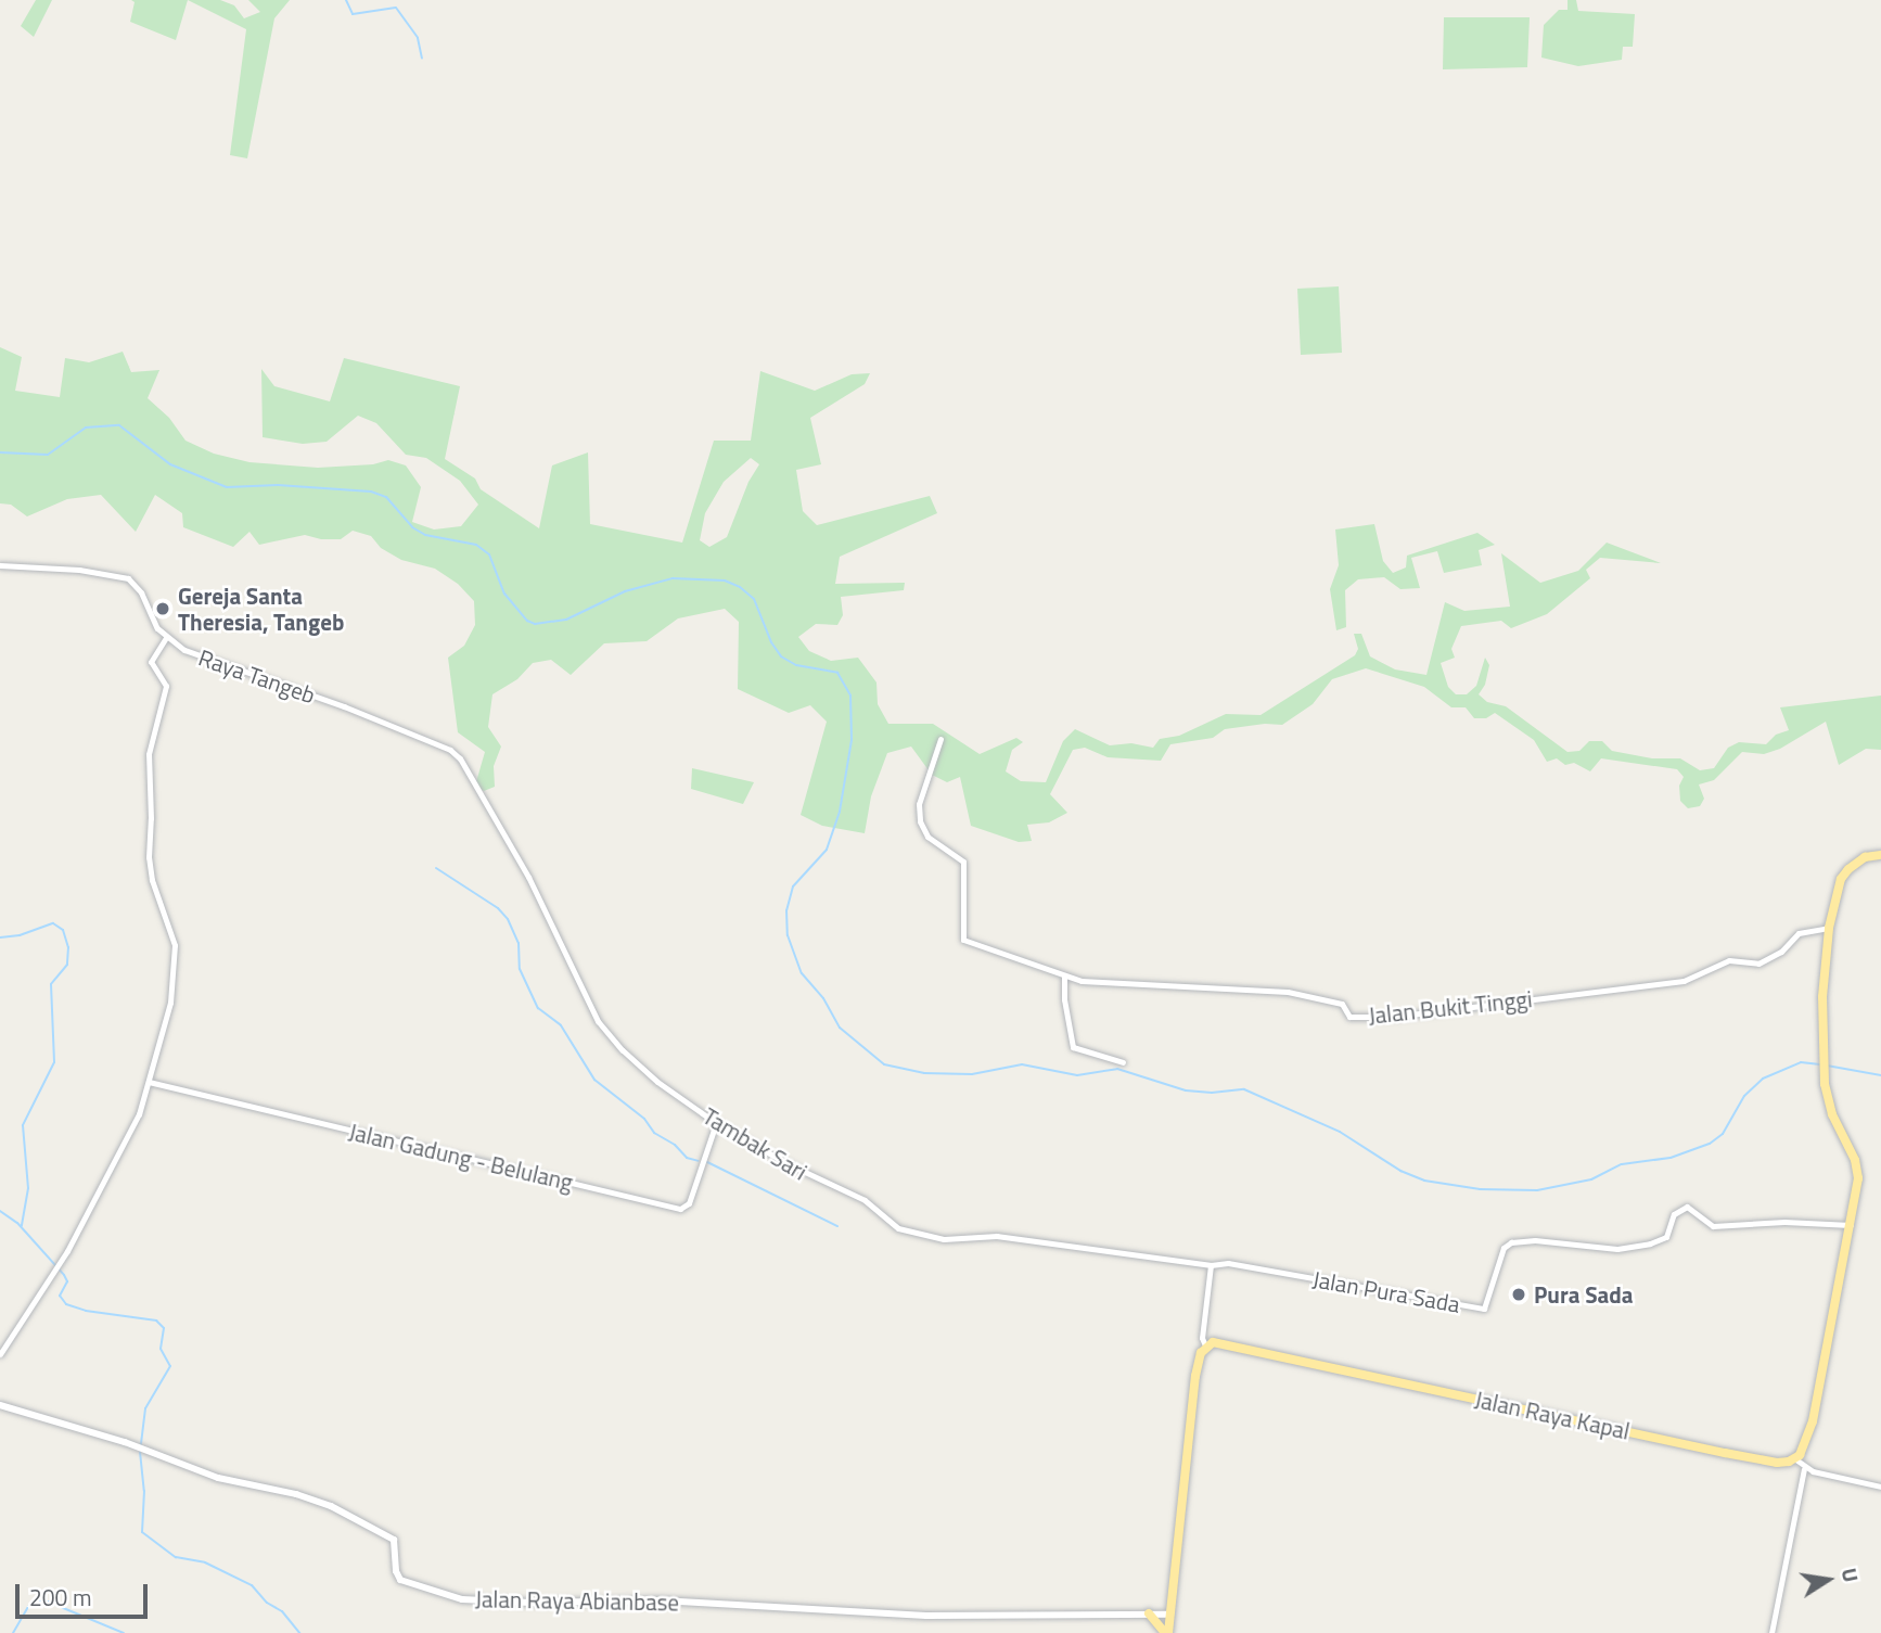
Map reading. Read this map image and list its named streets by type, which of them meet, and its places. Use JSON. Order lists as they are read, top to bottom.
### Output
{
  "streets": {
    "highway": ["Jalan Raya Kapal"],
    "main road": ["Jalan Raya Abianbase"],
    "street": [
      "Raya Tangeb",
      "Jalan Bukit Tinggi",
      "Tambak Sari",
      "Jalan Gadung - Belulang",
      "Jalan Pura Sada"
    ]
  },
  "crossings": [
    ["Raya Tangeb", "Tambak Sari"],
    ["Tambak Sari", "Jalan Gadung - Belulang"],
    ["Tambak Sari", "Jalan Pura Sada"]
  ],
  "places": ["Gereja Santa Theresia, Tangeb", "Pura Sada"],
  "scale_bar": "200 m",
  "north": "right"
}
